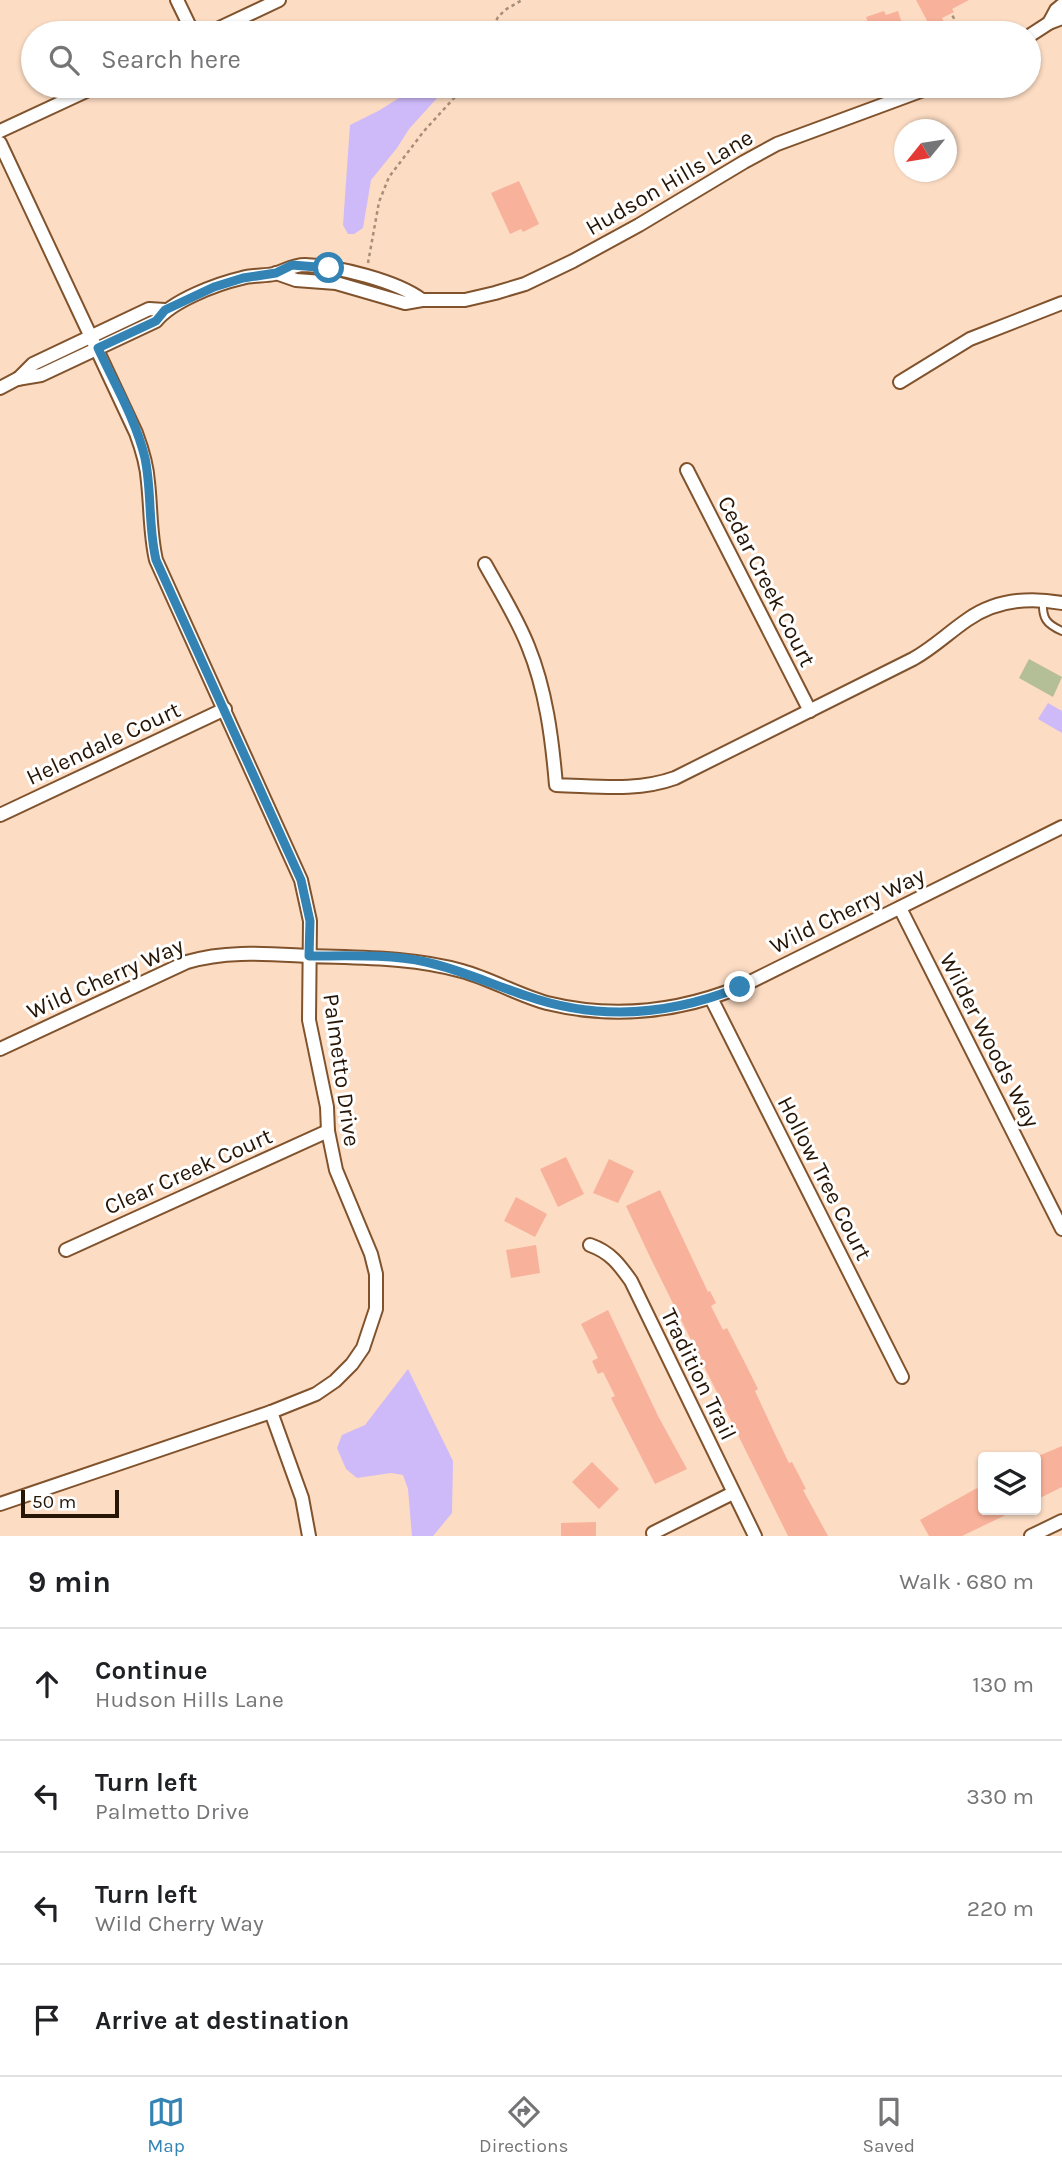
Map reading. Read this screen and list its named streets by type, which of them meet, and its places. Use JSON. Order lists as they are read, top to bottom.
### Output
{
  "streets": {
    "street": [
      "Hudson Hills Lane",
      "Cedar Creek Court",
      "Helendale Court",
      "Wild Cherry Way",
      "Wilder Woods Way",
      "Palmetto Drive",
      "Clear Creek Court",
      "Hollow Tree Court",
      "Tradition Trail"
    ]
  },
  "crossings": [
    ["Hudson Hills Lane", "Palmetto Drive"],
    ["Helendale Court", "Palmetto Drive"],
    ["Wild Cherry Way", "Wilder Woods Way"],
    ["Wild Cherry Way", "Palmetto Drive"],
    ["Wild Cherry Way", "Hollow Tree Court"],
    ["Palmetto Drive", "Clear Creek Court"]
  ],
  "scale_bar": "50 m",
  "north": "bottom left",
  "page": {
    "search": "Search here",
    "scale": "50 m",
    "heading": ["9 min", "Walk · 680 m"],
    "list": [
      ["Continue", "Hudson Hills Lane", "130 m"],
      ["Turn left", "Palmetto Drive", "330 m"],
      ["Turn left", "Wild Cherry Way", "220 m"],
      "Arrive at destination"
    ],
    "nav": ["Map", "Directions", "Saved"]
  }
}
